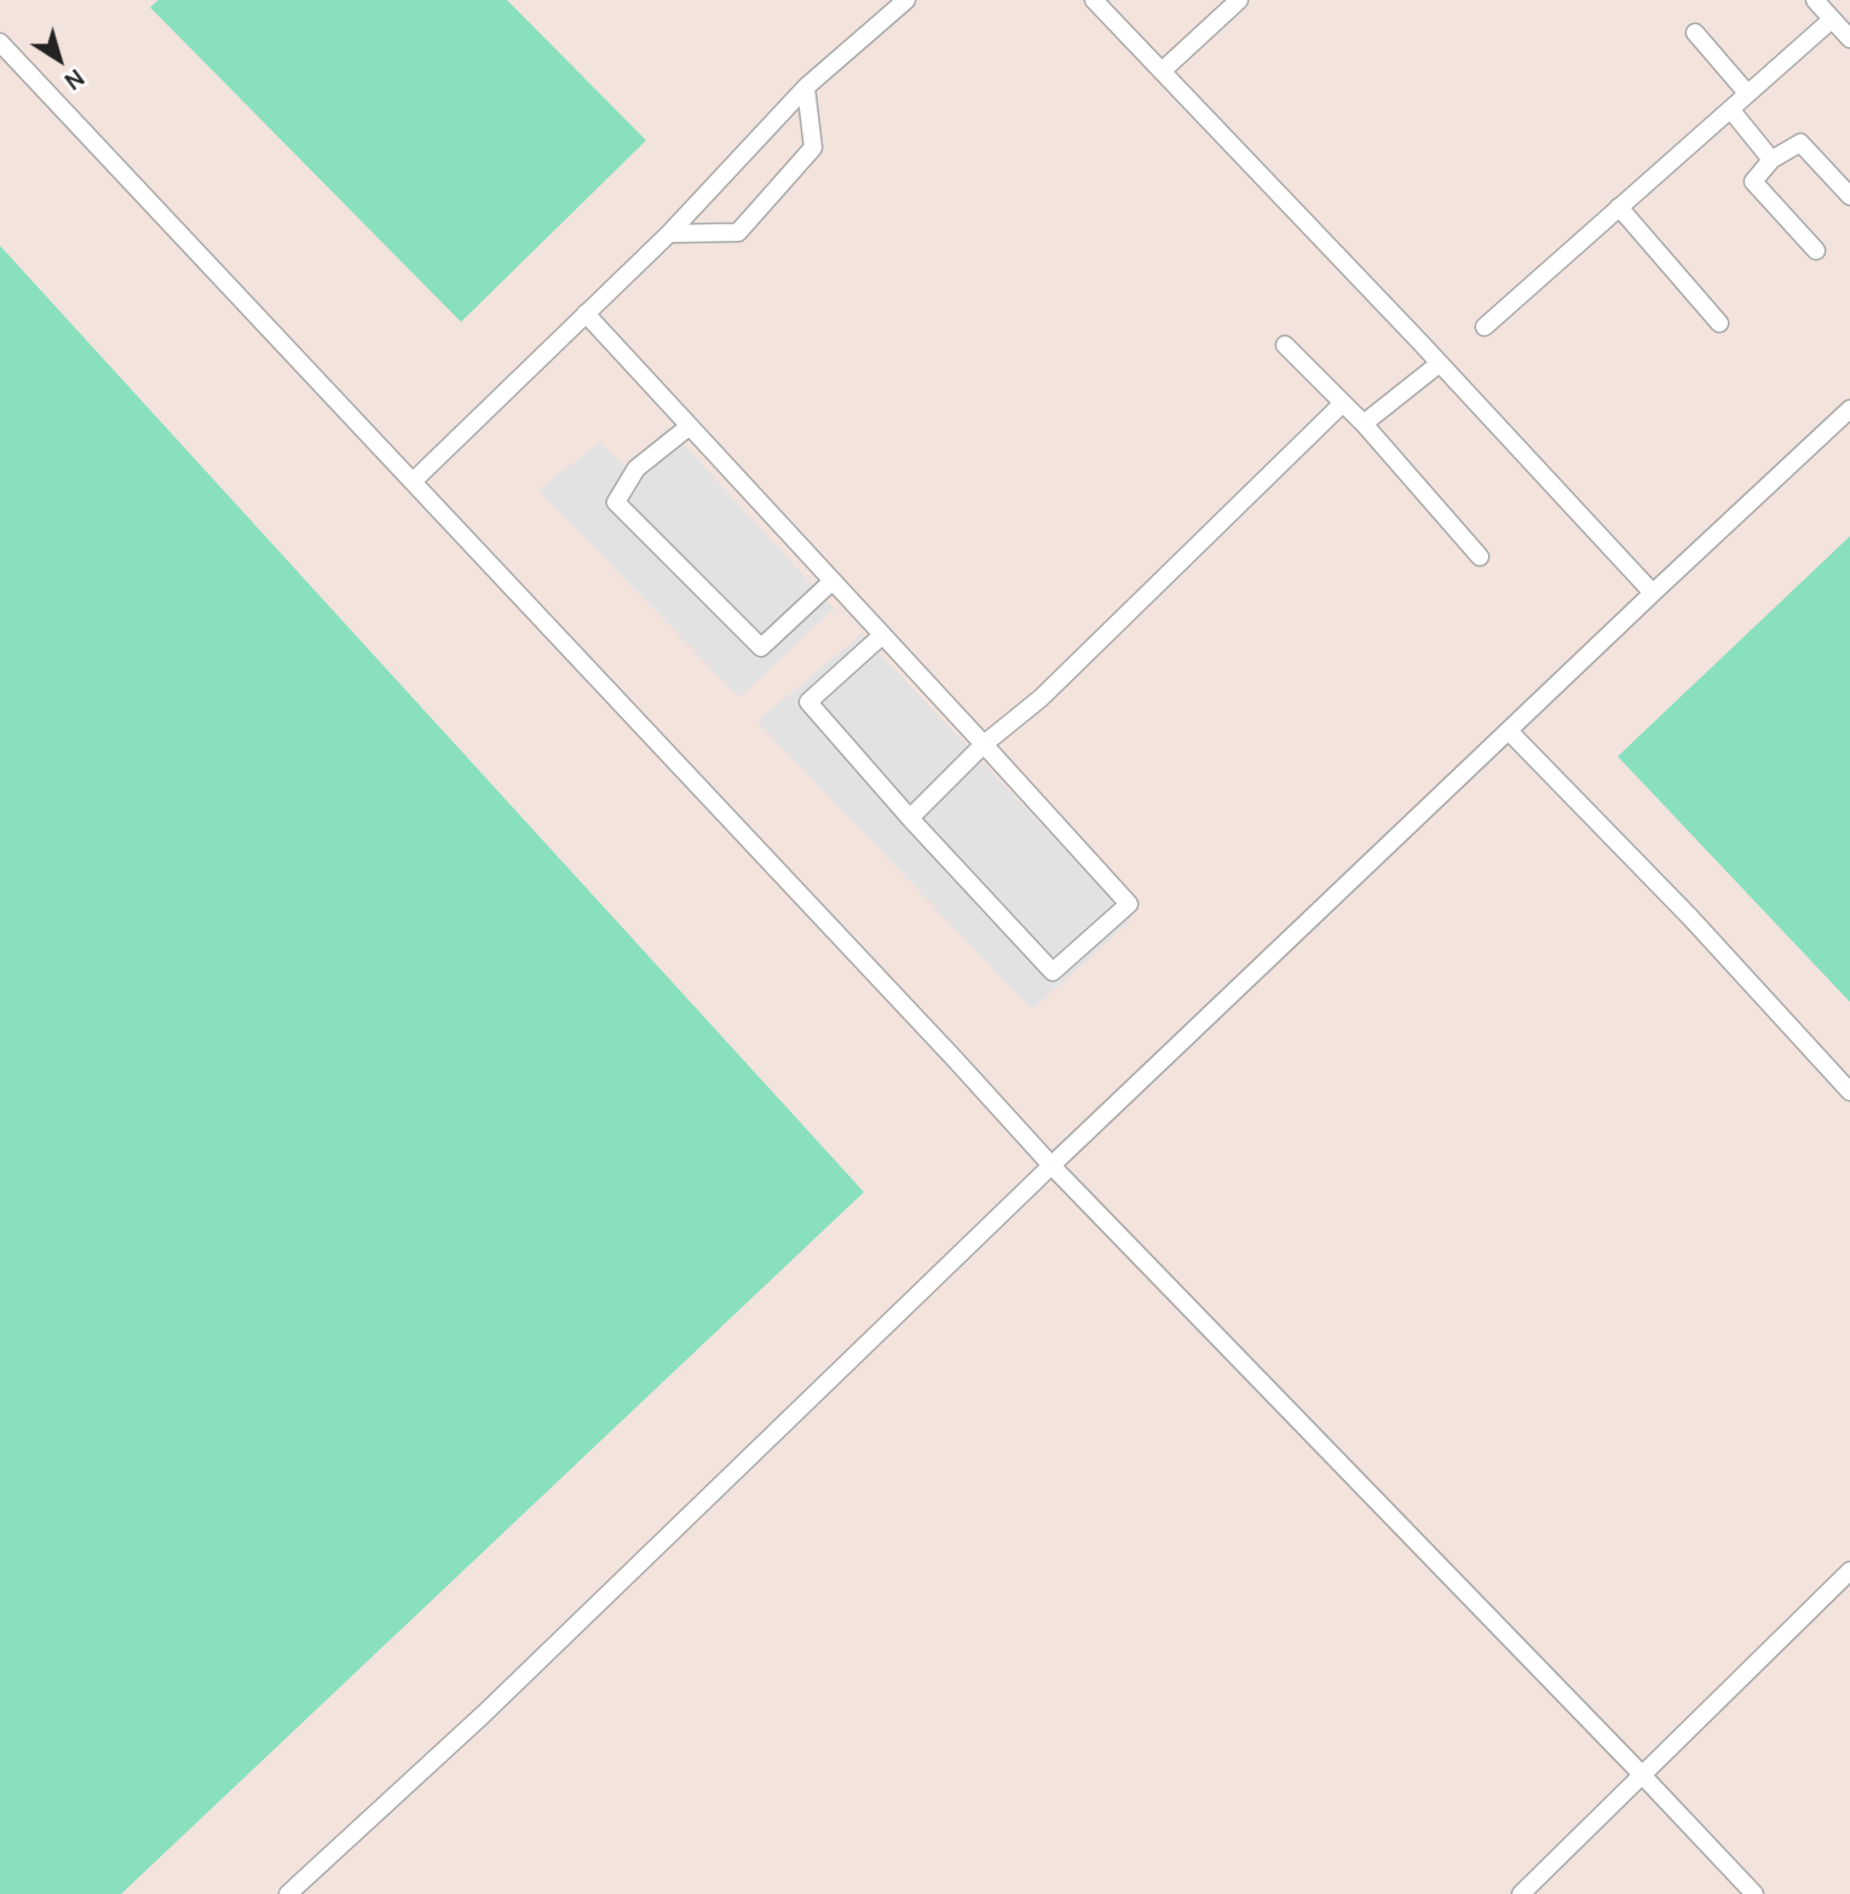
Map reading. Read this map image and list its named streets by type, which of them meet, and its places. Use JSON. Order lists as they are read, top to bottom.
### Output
{
  "north": "bottom right"
}
